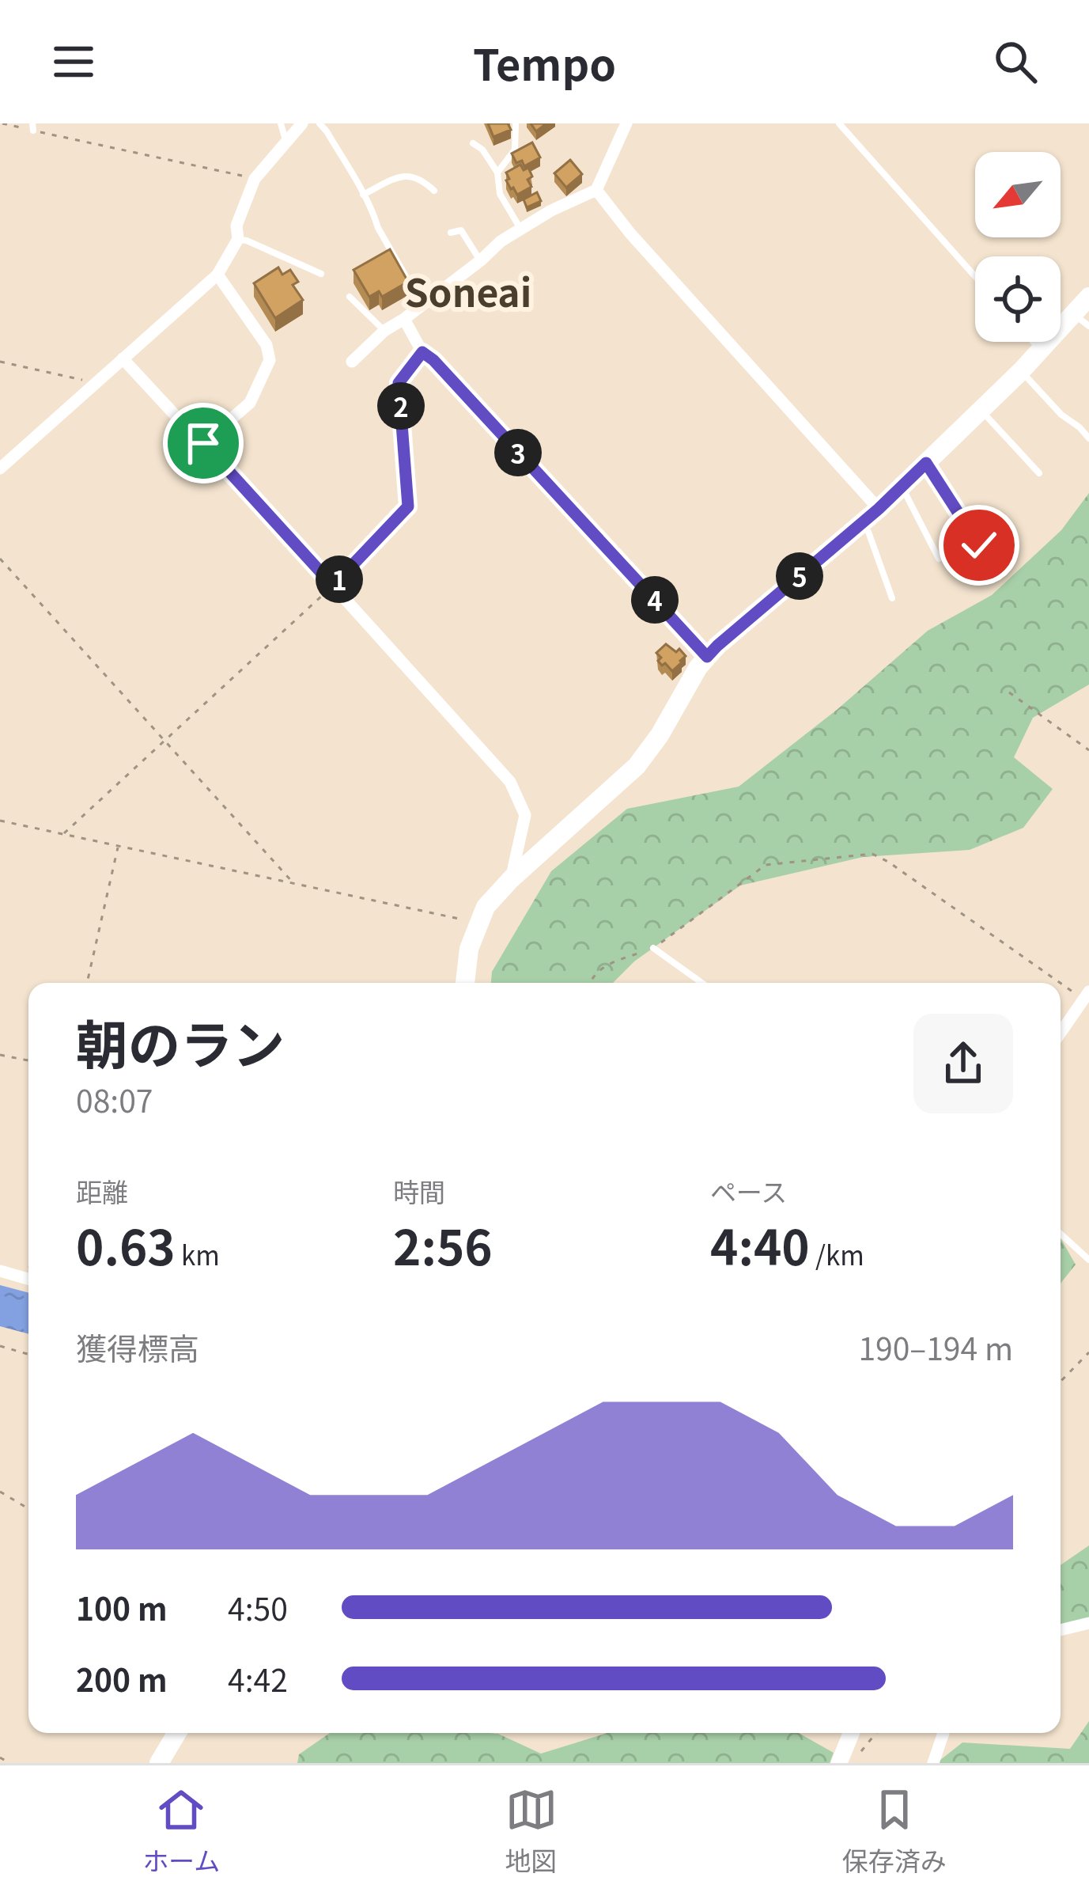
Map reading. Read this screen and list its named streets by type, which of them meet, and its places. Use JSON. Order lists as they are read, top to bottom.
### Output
{
  "districts": ["Soneai"],
  "north": "bottom left",
  "page": {
    "header": "Tempo",
    "pins": [
      "2",
      "3",
      "5",
      "1",
      "4"
    ],
    "heading": ["朝のラン", "08:07"],
    "stats": [
      ["距離", "0.63 km"],
      ["時間", "2:56"],
      ["ペース", "4:40 /km"]
    ],
    "chart": ["獲得標高", "190–194 m"],
    "list": [
      {
        "name": "100 m",
        "note": "4:50"
      },
      {
        "name": "200 m",
        "note": "4:42"
      }
    ],
    "tabs": ["ホーム", "地図", "保存済み"]
  }
}
